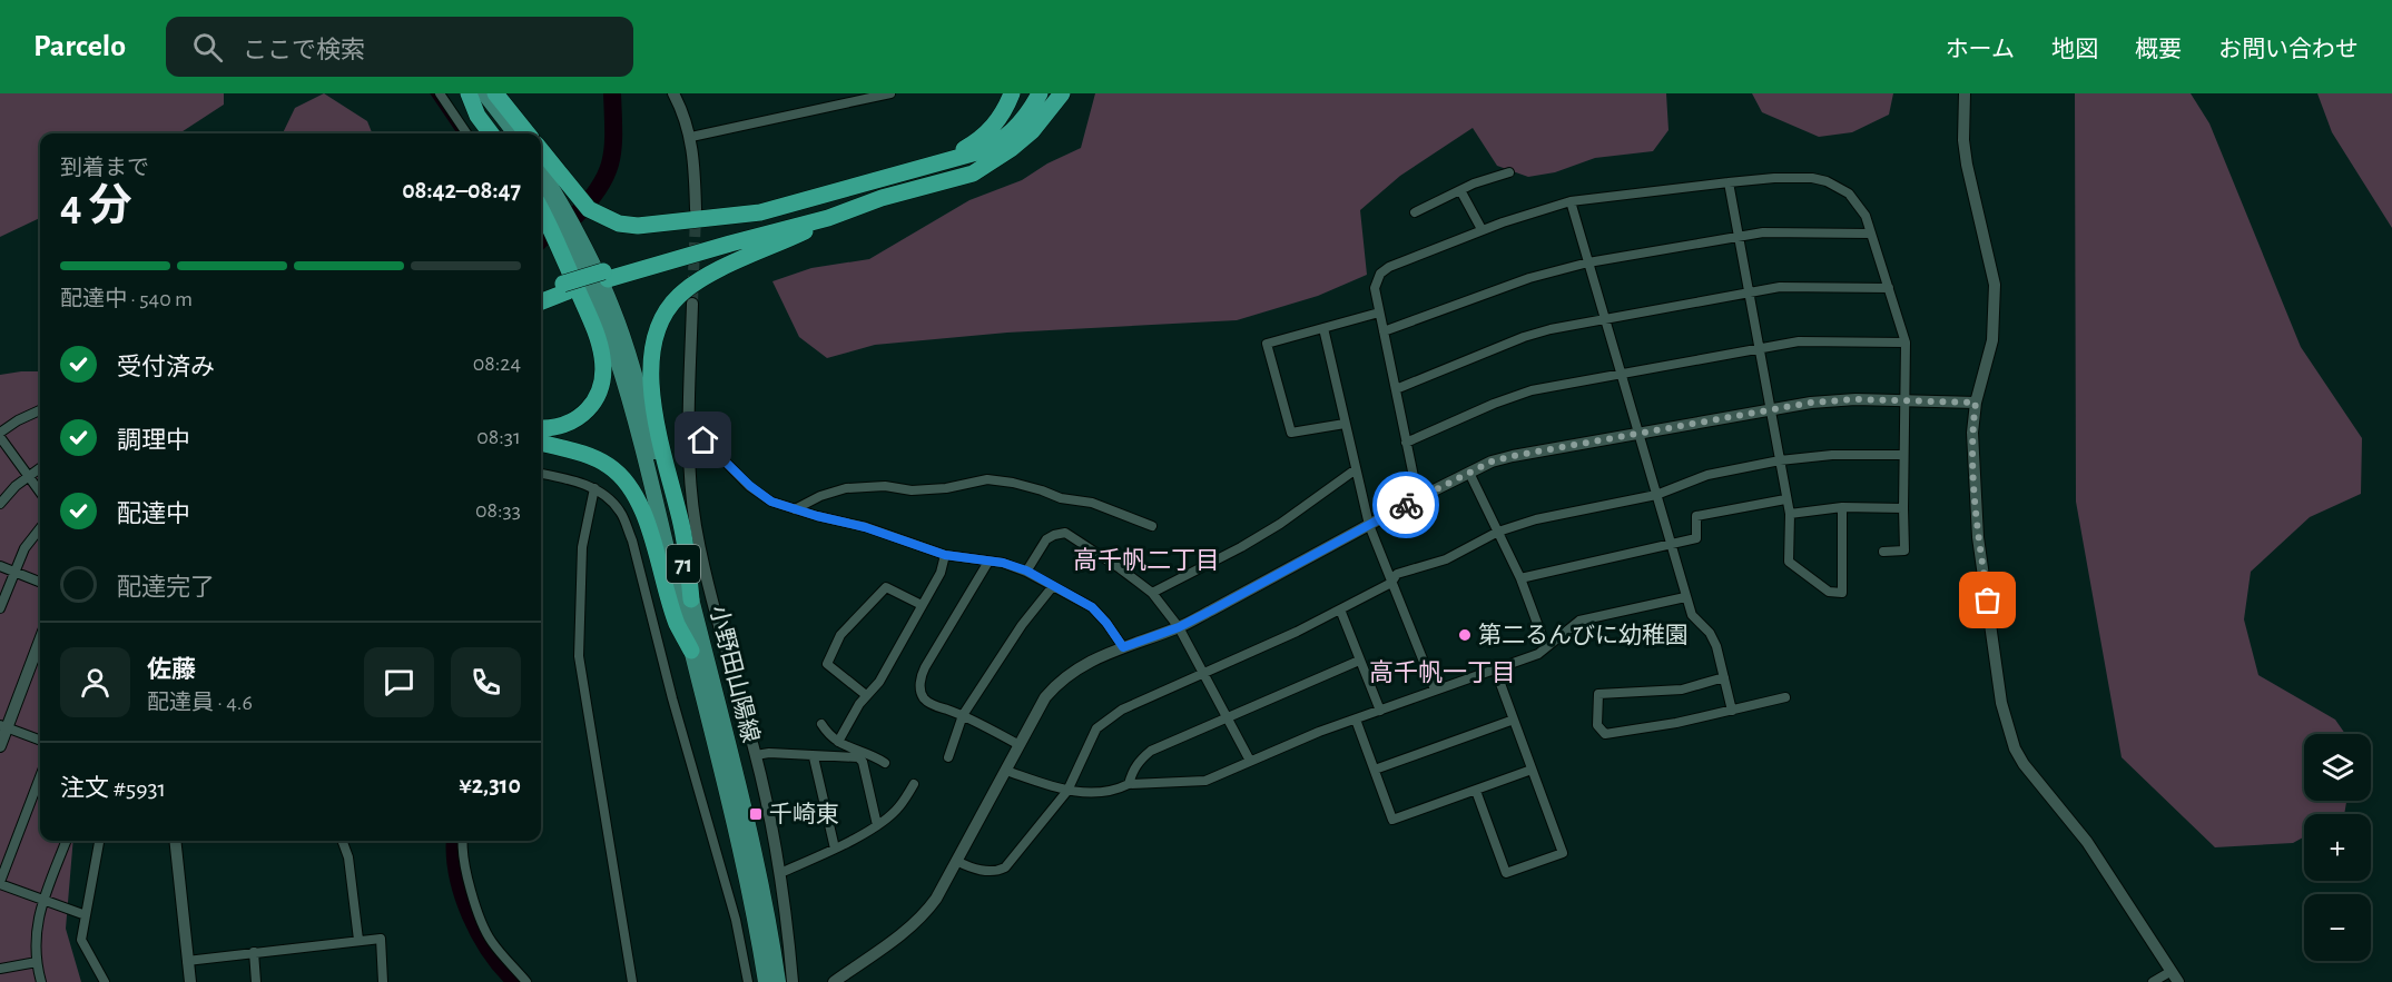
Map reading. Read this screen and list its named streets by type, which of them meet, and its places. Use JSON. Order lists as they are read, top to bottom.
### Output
{
  "streets": {
    "main road": ["71", "小野田山陽線"]
  },
  "districts": ["高千帆二丁目", "高千帆一丁目"],
  "places": {
    "other": ["第二るんびに幼稚園"],
    "transit": ["千崎東"]
  },
  "page": {
    "header": "Parcelo",
    "search": "ここで検索",
    "nav": [
      "ホーム",
      "地図",
      "概要",
      "お問い合わせ"
    ],
    "heading": ["4 分", "到着まで", "08:42–08:47"],
    "panel": [
      "佐藤",
      "配達員 · 4.6",
      "注文 #5931",
      "¥2,310"
    ],
    "bar": "配達中 · 540 m",
    "list": [
      ["受付済み", "08:24"],
      ["調理中", "08:31"],
      ["配達中", "08:33"],
      "配達完了"
    ],
    "map_buttons": ["+", "−"]
  }
}
